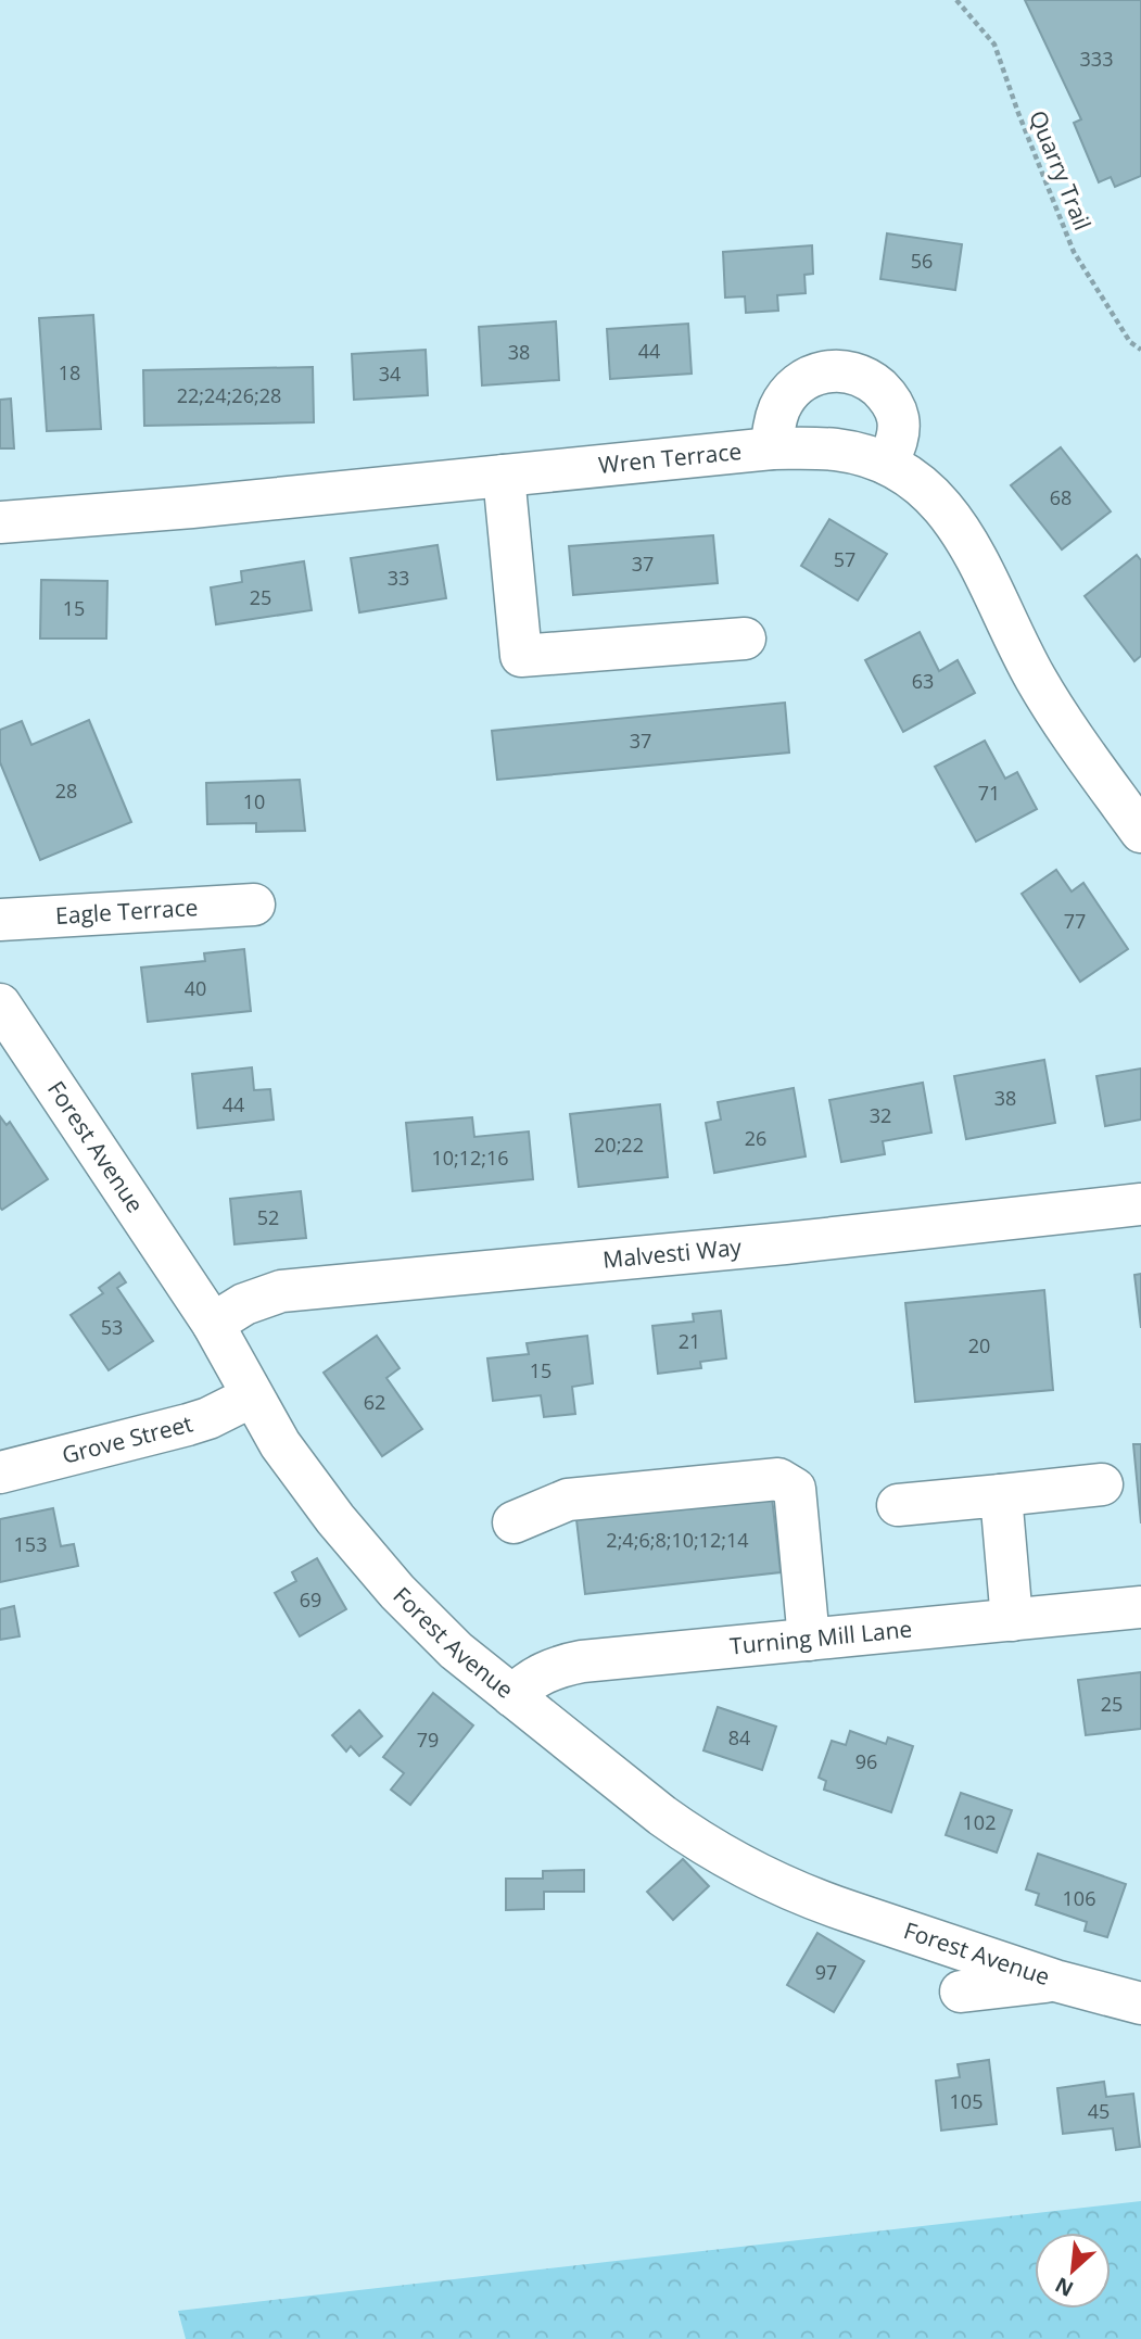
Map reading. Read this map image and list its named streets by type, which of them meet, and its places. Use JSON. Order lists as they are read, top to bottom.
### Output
{
  "streets": {
    "street": [
      "Wren Terrace",
      "Eagle Terrace",
      "Forest Avenue",
      "Malvesti Way",
      "Grove Street",
      "Turning Mill Lane"
    ],
    "path": ["Quarry Trail"]
  },
  "crossings": [
    ["Forest Avenue", "Malvesti Way"],
    ["Forest Avenue", "Grove Street"],
    ["Forest Avenue", "Turning Mill Lane"]
  ],
  "house_numbers": [
    "333",
    "56",
    "44",
    "38",
    "18",
    "34",
    "22;24;26;28",
    "68",
    "57",
    "37",
    "33",
    "25",
    "15",
    "63",
    "37",
    "28",
    "71",
    "10",
    "77",
    "40",
    "38",
    "44",
    "32",
    "26",
    "20;22",
    "10;12;16",
    "52",
    "53",
    "21",
    "20",
    "15",
    "62",
    "2;4;6;8;10;12;14",
    "153",
    "69",
    "25",
    "84",
    "79",
    "96",
    "102",
    "106",
    "97",
    "105",
    "45"
  ],
  "north": "bottom left"
}
